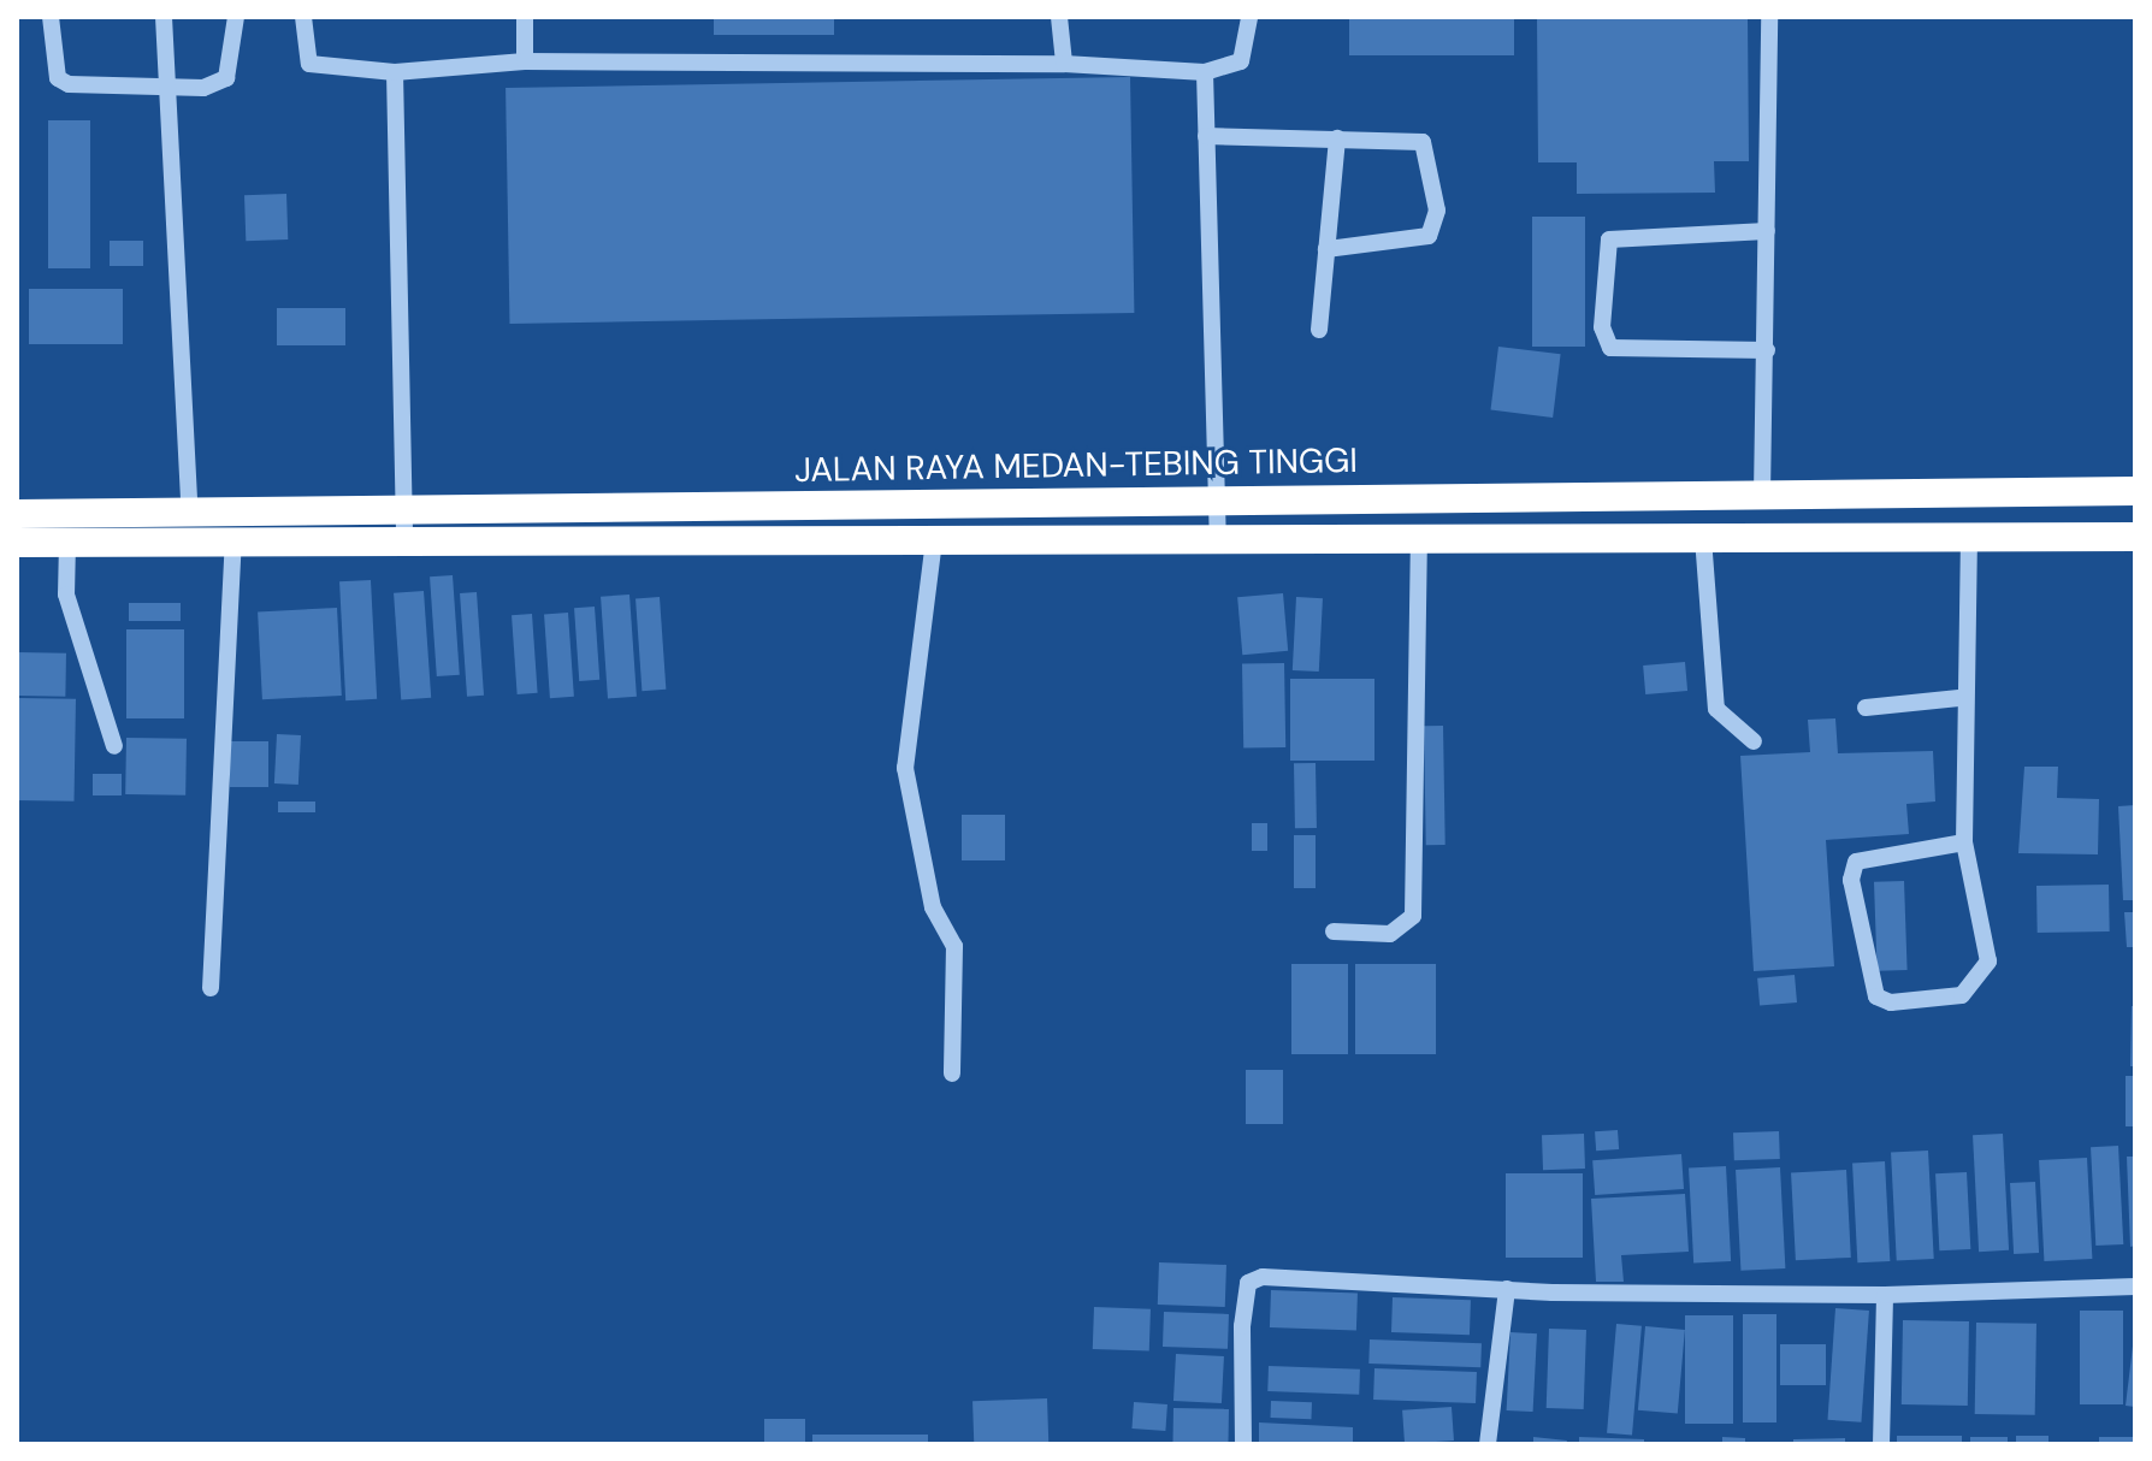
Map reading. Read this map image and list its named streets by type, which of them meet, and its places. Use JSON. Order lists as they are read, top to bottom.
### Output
{
  "streets": {
    "highway": ["JALAN RAYA MEDAN-TEBING TINGGI"]
  }
}
